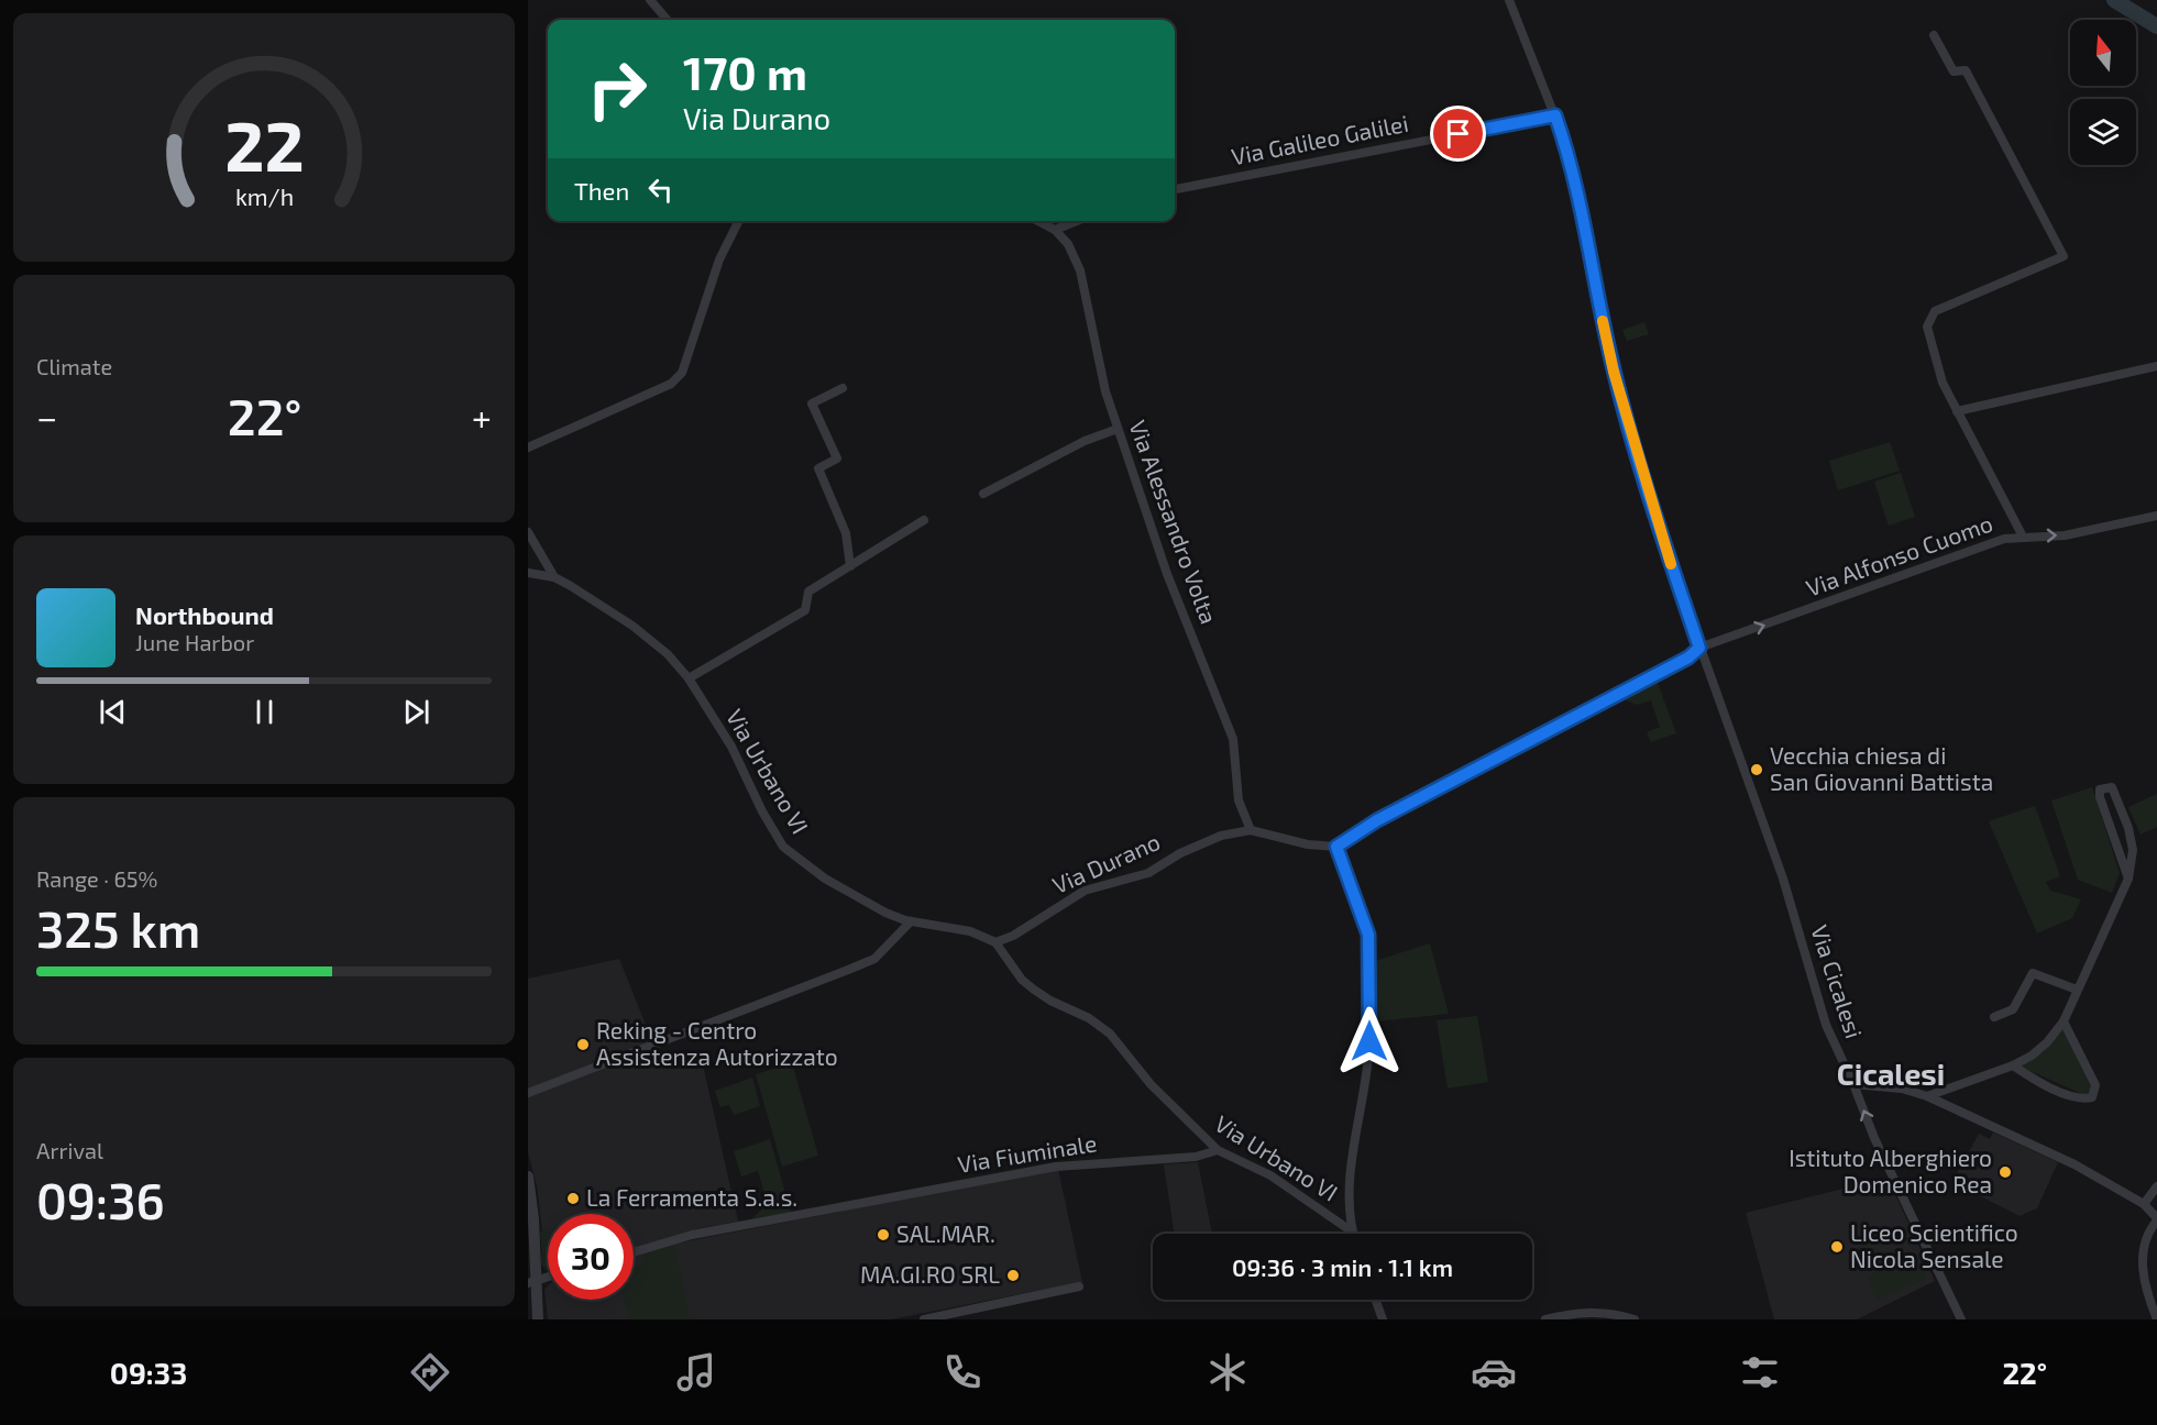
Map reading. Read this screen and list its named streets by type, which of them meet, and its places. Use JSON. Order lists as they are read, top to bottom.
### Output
{
  "streets": {
    "street": [
      "Via Galileo Galilei",
      "Via Alessandro Volta",
      "Via Alfonso Cuomo",
      "Via Urbano VI",
      "Via Durano",
      "Via Cicalesi",
      "Via Fiuminale"
    ]
  },
  "crossings": [
    ["Via Galileo Galilei", "Via Cicalesi"],
    ["Via Alessandro Volta", "Via Durano"],
    ["Via Alfonso Cuomo", "Via Cicalesi"],
    ["Via Urbano VI", "Via Durano"],
    ["Via Urbano VI", "Via Fiuminale"]
  ],
  "one_way": ["Via Alfonso Cuomo"],
  "districts": ["Cicalesi"],
  "places": [
    "Vecchia chiesa di San Giovanni Battista",
    "Reking - Centro Assistenza Autorizzato",
    "Istituto Alberghiero Domenico Rea",
    "La Ferramenta S.a.s.",
    "SAL.MAR.",
    "Liceo Scientifico Nicola Sensale",
    "MA.GI.RO SRL"
  ],
  "north": "top",
  "page": {
    "turn": ["170 m", "Via Durano"],
    "then": "Then",
    "tile": [
      "Climate",
      ["Range · 65%", "325 km"],
      ["Arrival", "09:36"]
    ],
    "heat": ["−", "22°", "+"],
    "song": ["Northbound", "June Harbor"],
    "limit": "30",
    "trip": "09:36 · 3 min · 1.1 km",
    "tabs": ["09:33", "22°"],
    "gauge": ["22", "km/h"]
  }
}
